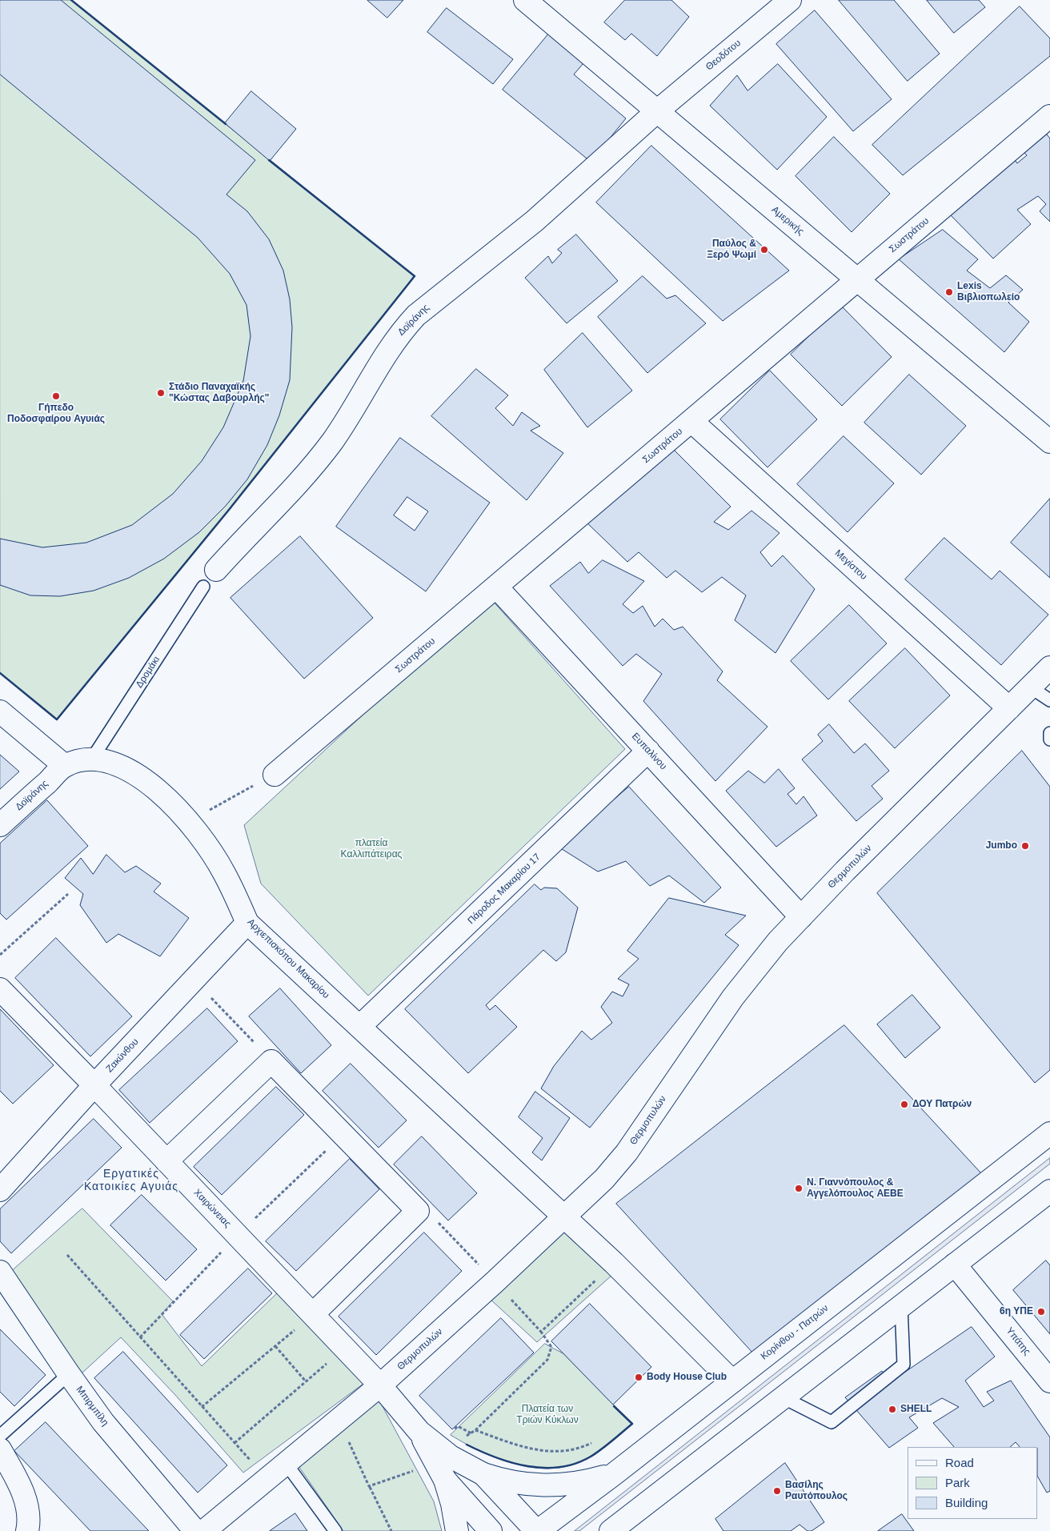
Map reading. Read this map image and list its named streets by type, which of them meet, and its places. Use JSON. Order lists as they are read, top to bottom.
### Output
{
  "streets": {
    "main road": [
      "Θεοδότου",
      "Αμερικής",
      "Σωστράτου",
      "Δοϊράνης",
      "Μεγίστου",
      "Ευπαλίνου",
      "Θερμοπυλών",
      "Πάροδος Μακαρίου 17",
      "Αρχιεπισκόπου Μακαρίου",
      "Ζακύνθου",
      "Χαιρώνειας",
      "Κορίνθου - Πατρών",
      "Υπάτης",
      "Μπιρμπίλη"
    ],
    "lane": ["Δρομάκι"]
  },
  "crossings": [
    ["Θεοδότου", "Αμερικής"],
    ["Θεοδότου", "Δοϊράνης"],
    ["Αμερικής", "Σωστράτου"],
    ["Αμερικής", "Δοϊράνης"],
    ["Σωστράτου", "Μεγίστου"],
    ["Σωστράτου", "Ευπαλίνου"],
    ["Δοϊράνης", "Αρχιεπισκόπου Μακαρίου"],
    ["Μεγίστου", "Θερμοπυλών"],
    ["Δρομάκι", "Αρχιεπισκόπου Μακαρίου"],
    ["Ευπαλίνου", "Θερμοπυλών"],
    ["Ευπαλίνου", "Πάροδος Μακαρίου 17"],
    ["Θερμοπυλών", "Αρχιεπισκόπου Μακαρίου"],
    ["Θερμοπυλών", "Χαιρώνειας"],
    ["Πάροδος Μακαρίου 17", "Αρχιεπισκόπου Μακαρίου"],
    ["Αρχιεπισκόπου Μακαρίου", "Ζακύνθου"],
    ["Αρχιεπισκόπου Μακαρίου", "Κορίνθου - Πατρών"],
    ["Ζακύνθου", "Χαιρώνειας"]
  ],
  "districts": ["Εργατικές Κατοικίες Αγυιάς"],
  "parks": ["πλατεία Καλλιπάτειρας", "Πλατεία των Τριών Κύκλων"],
  "places": [
    "Παύλος & Ξερό Ψωμί",
    "Lexis Βιβλιοπωλείο",
    "Στάδιο Παναχαϊκής \"Κώστας Δαβουρλής\"",
    "Γήπεδο Ποδοσφαίρου Αγυιάς",
    "Jumbo",
    "ΔΟΥ Πατρών",
    "Ν. Γιαννόπουλος & Αγγελόπουλος ΑΕΒΕ",
    "6η ΥΠΕ",
    "Body House Club",
    "SHELL",
    "Βασίλης Ραυτόπουλος"
  ],
  "legend": ["Road", "Park", "Building"]
}
